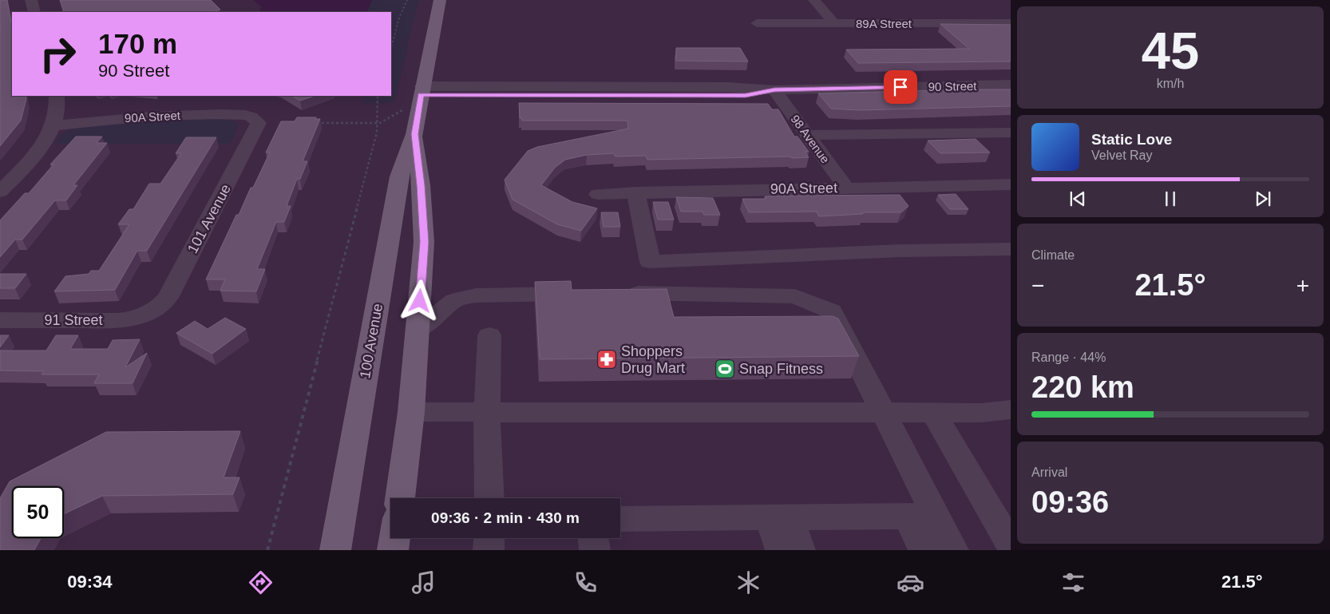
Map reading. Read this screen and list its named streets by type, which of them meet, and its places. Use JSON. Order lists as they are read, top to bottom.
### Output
{
  "streets": {
    "main road": ["100 Avenue"],
    "street": [
      "89A Street",
      "90 Street",
      "90A Street",
      "98 Avenue",
      "101 Avenue",
      "91 Street"
    ]
  },
  "crossings": [
    ["90 Street", "98 Avenue"],
    ["90A Street", "98 Avenue"],
    ["90A Street", "101 Avenue"],
    ["101 Avenue", "91 Street"]
  ],
  "places": {
    "pharmacy": ["Shoppers Drug Mart"],
    "sports": ["Snap Fitness"]
  },
  "page": {
    "tile": [
      ["45", "km/h"],
      "Climate",
      ["Range · 44%", "220 km"],
      ["Arrival", "09:36"]
    ],
    "turn": ["170 m", "90 Street"],
    "song": ["Static Love", "Velvet Ray"],
    "heat": ["−", "21.5°", "+"],
    "limit": "50",
    "trip": "09:36 · 2 min · 430 m",
    "tabs": ["09:34", "21.5°"]
  }
}
